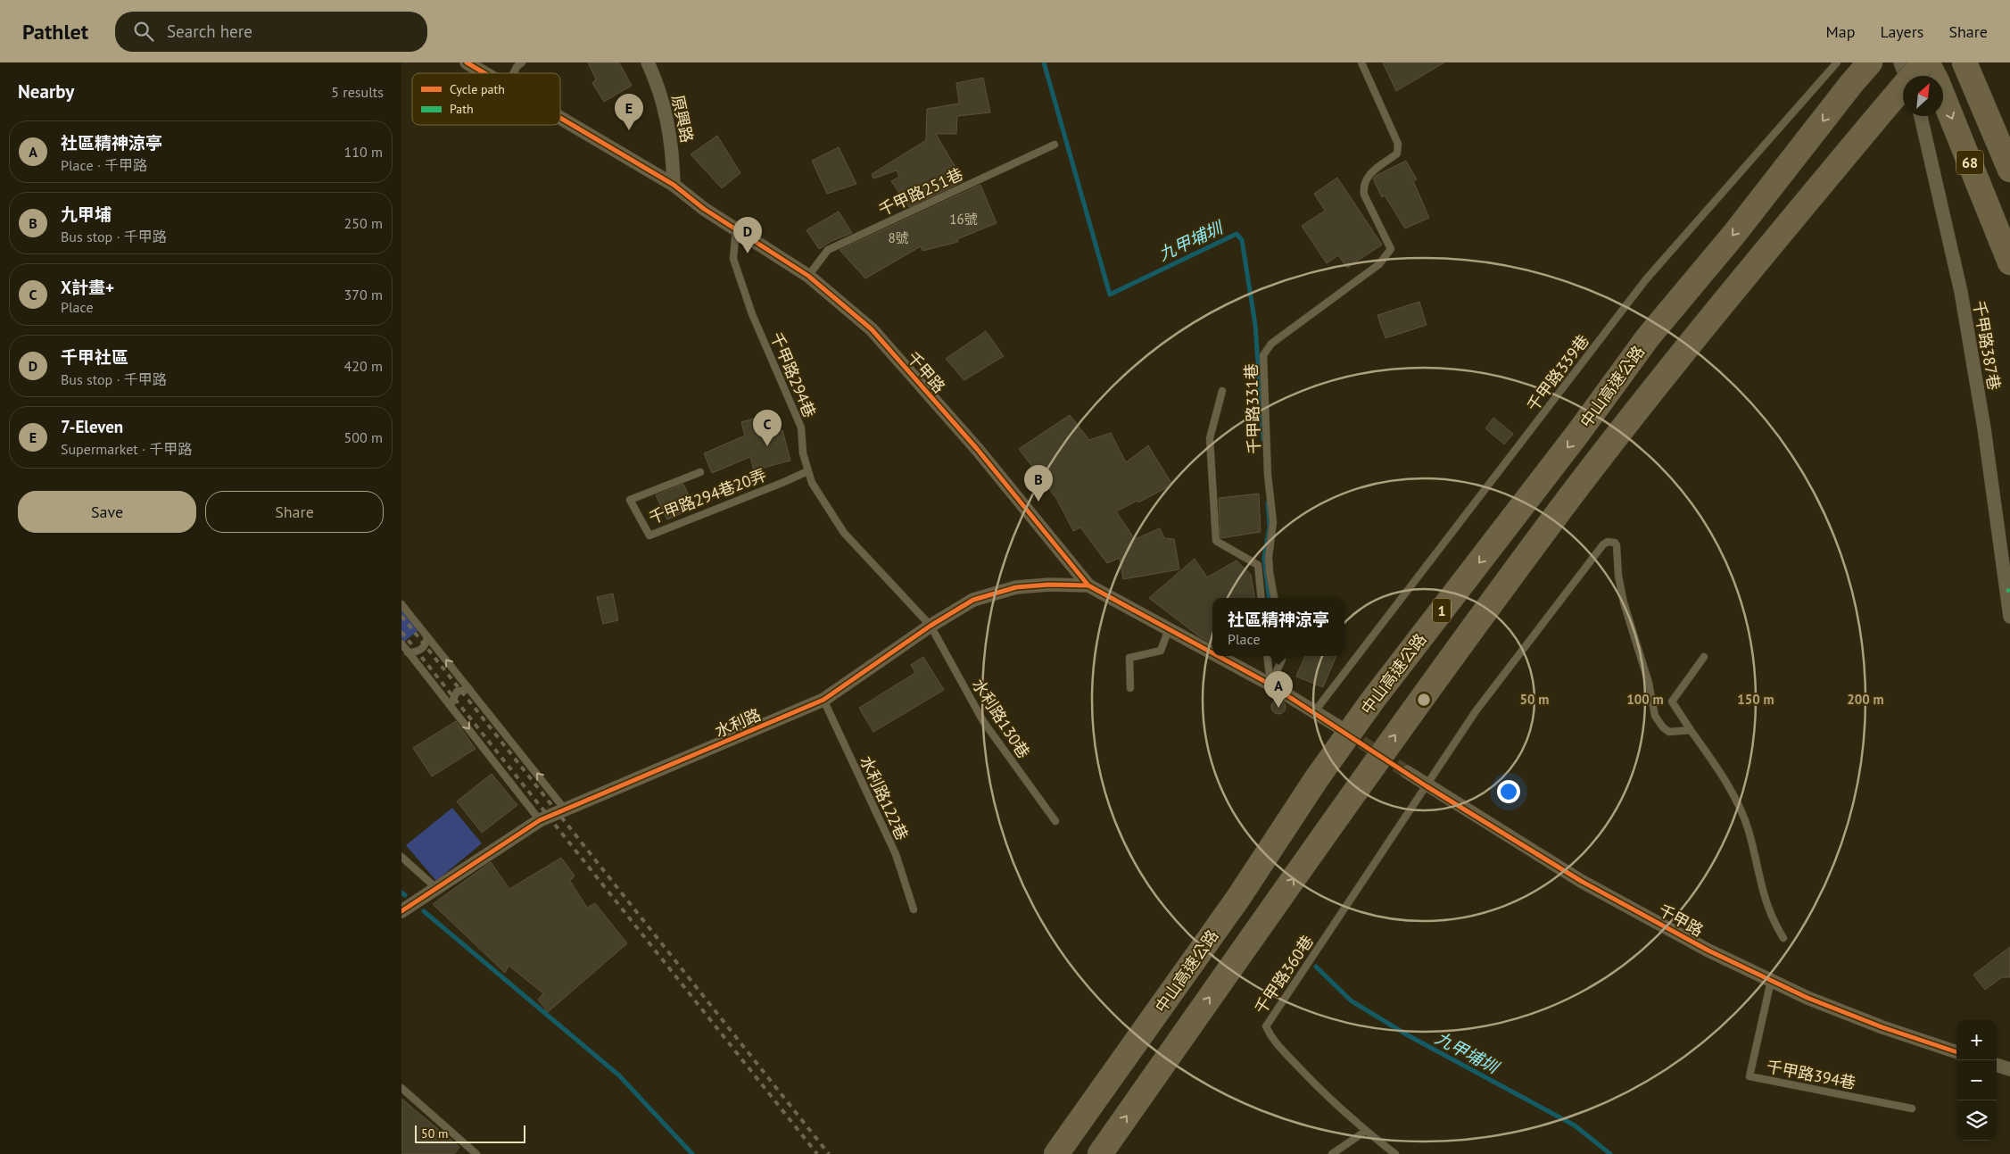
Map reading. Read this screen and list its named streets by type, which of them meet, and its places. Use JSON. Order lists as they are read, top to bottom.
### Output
{
  "streets": {
    "highway": ["68", "中山高速公路", "1"],
    "street": [
      "原興路",
      "千甲路387巷",
      "千甲路",
      "水利路"
    ],
    "lane": [
      "千甲路251巷",
      "千甲路339巷",
      "千甲路294巷",
      "千甲路331巷",
      "千甲路294巷20弄",
      "水利路130巷",
      "水利路122巷",
      "千甲路360巷",
      "千甲路394巷"
    ]
  },
  "crossings": [
    ["原興路", "千甲路"],
    ["68", "1"],
    ["千甲路251巷", "千甲路"],
    ["千甲路", "千甲路339巷"],
    ["千甲路", "千甲路294巷"],
    ["千甲路", "水利路"],
    ["千甲路", "千甲路360巷"],
    ["千甲路", "千甲路394巷"],
    ["千甲路294巷", "千甲路294巷20弄"],
    ["千甲路294巷", "水利路130巷"],
    ["千甲路294巷", "水利路"],
    ["水利路130巷", "水利路"],
    ["水利路", "水利路122巷"]
  ],
  "water": ["九甲埔圳"],
  "house_numbers": ["16號", "8號"],
  "legend": ["Cycle path", "Path"],
  "scale_bar": "50 m",
  "north": "top right",
  "page": {
    "header": "Pathlet",
    "search": "Search here",
    "nav": ["Map", "Layers", "Share"],
    "heading": ["Nearby", "5 results"],
    "pins": [
      "E",
      "D",
      "C",
      "B",
      "A"
    ],
    "list": [
      {
        "mark": "A",
        "name": "社區精神涼亭",
        "note": "Place · 千甲路",
        "value": "110 m"
      },
      {
        "mark": "B",
        "name": "九甲埔",
        "note": "Bus stop · 千甲路",
        "value": "250 m"
      },
      {
        "mark": "C",
        "name": "X計畫+",
        "note": "Place",
        "value": "370 m"
      },
      {
        "mark": "D",
        "name": "千甲社區",
        "note": "Bus stop · 千甲路",
        "value": "420 m"
      },
      {
        "mark": "E",
        "name": "7-Eleven",
        "note": "Supermarket · 千甲路",
        "value": "500 m"
      }
    ],
    "buttons": ["Save", "Share"],
    "popup": ["社區精神涼亭", "Place"],
    "map_buttons": ["+", "−"],
    "scale": "50 m"
  },
  "rings": [
    "50 m",
    "100 m",
    "150 m",
    "200 m"
  ]
}
